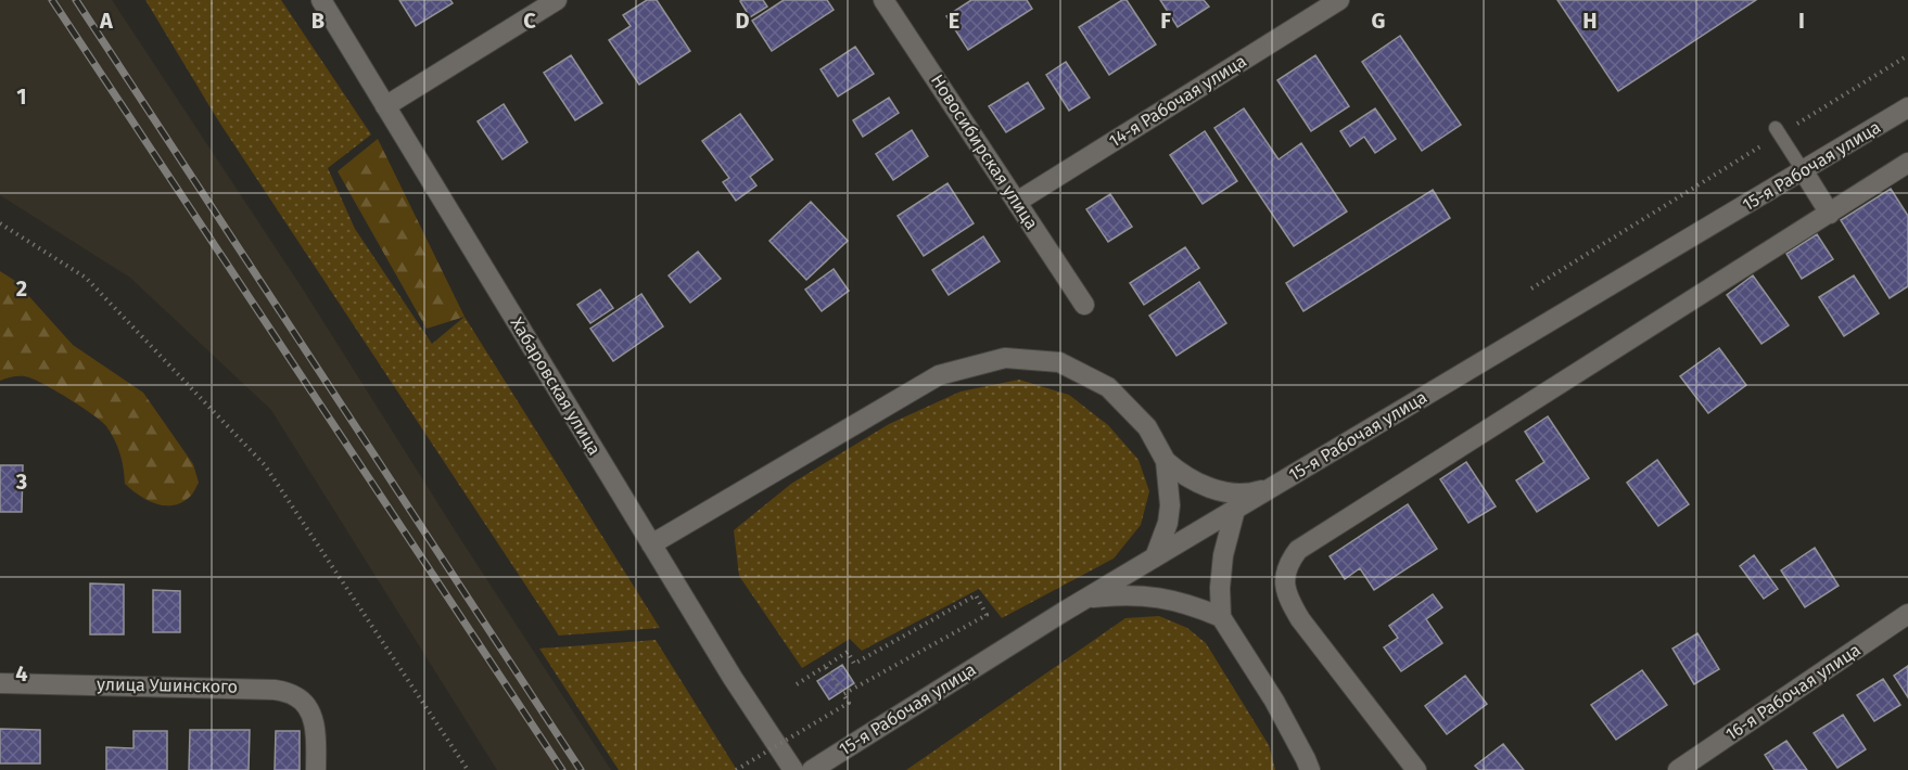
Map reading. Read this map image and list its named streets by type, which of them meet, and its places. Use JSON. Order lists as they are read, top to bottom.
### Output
{
  "streets": {
    "main road": [
      "14-я Рабочая улица",
      "Новосибирская улица",
      "15-я Рабочая улица",
      "Хабаровская улица",
      "улица Ушинского",
      "16-я Рабочая улица"
    ]
  },
  "crossings": [
    ["14-я Рабочая улица", "Новосибирская улица"]
  ],
  "grid": {
    "columns": [
      "A",
      "B",
      "C",
      "D",
      "E",
      "F",
      "G",
      "H",
      "I"
    ],
    "rows": [
      "1",
      "2",
      "3",
      "4"
    ]
  }
}
